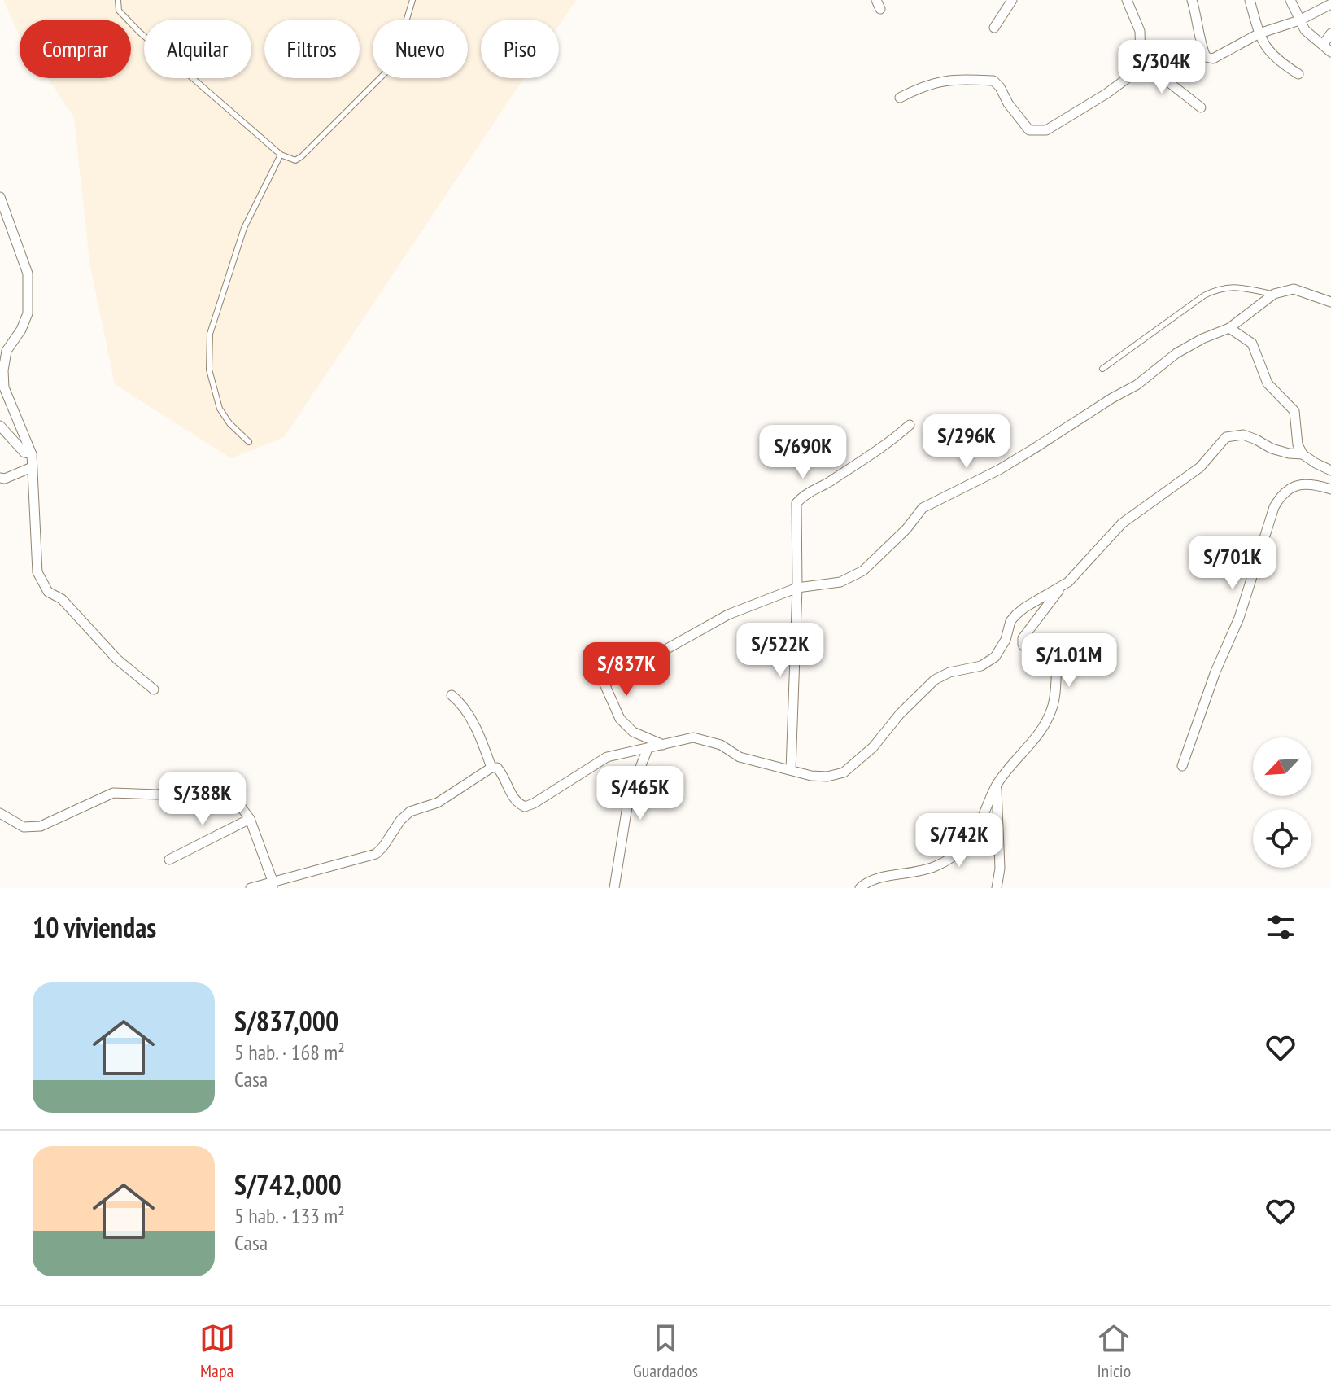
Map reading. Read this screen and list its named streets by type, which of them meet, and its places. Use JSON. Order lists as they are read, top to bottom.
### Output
{
  "north": "bottom left",
  "page": {
    "chip": [
      "Comprar",
      "Alquilar",
      "Filtros",
      "Nuevo",
      "Piso"
    ],
    "price": [
      "S/304K",
      "S/296K",
      "S/690K",
      "S/701K",
      "S/522K",
      "S/1.01M",
      "S/837K",
      "S/465K",
      "S/388K",
      "S/742K"
    ],
    "heading": "10 viviendas",
    "list": [
      {
        "name": "S/837,000",
        "note": "5 hab. · 168 m² · Casa"
      },
      {
        "name": "S/742,000",
        "note": "5 hab. · 133 m² · Casa"
      }
    ],
    "tabs": ["Mapa", "Guardados", "Inicio"]
  }
}
